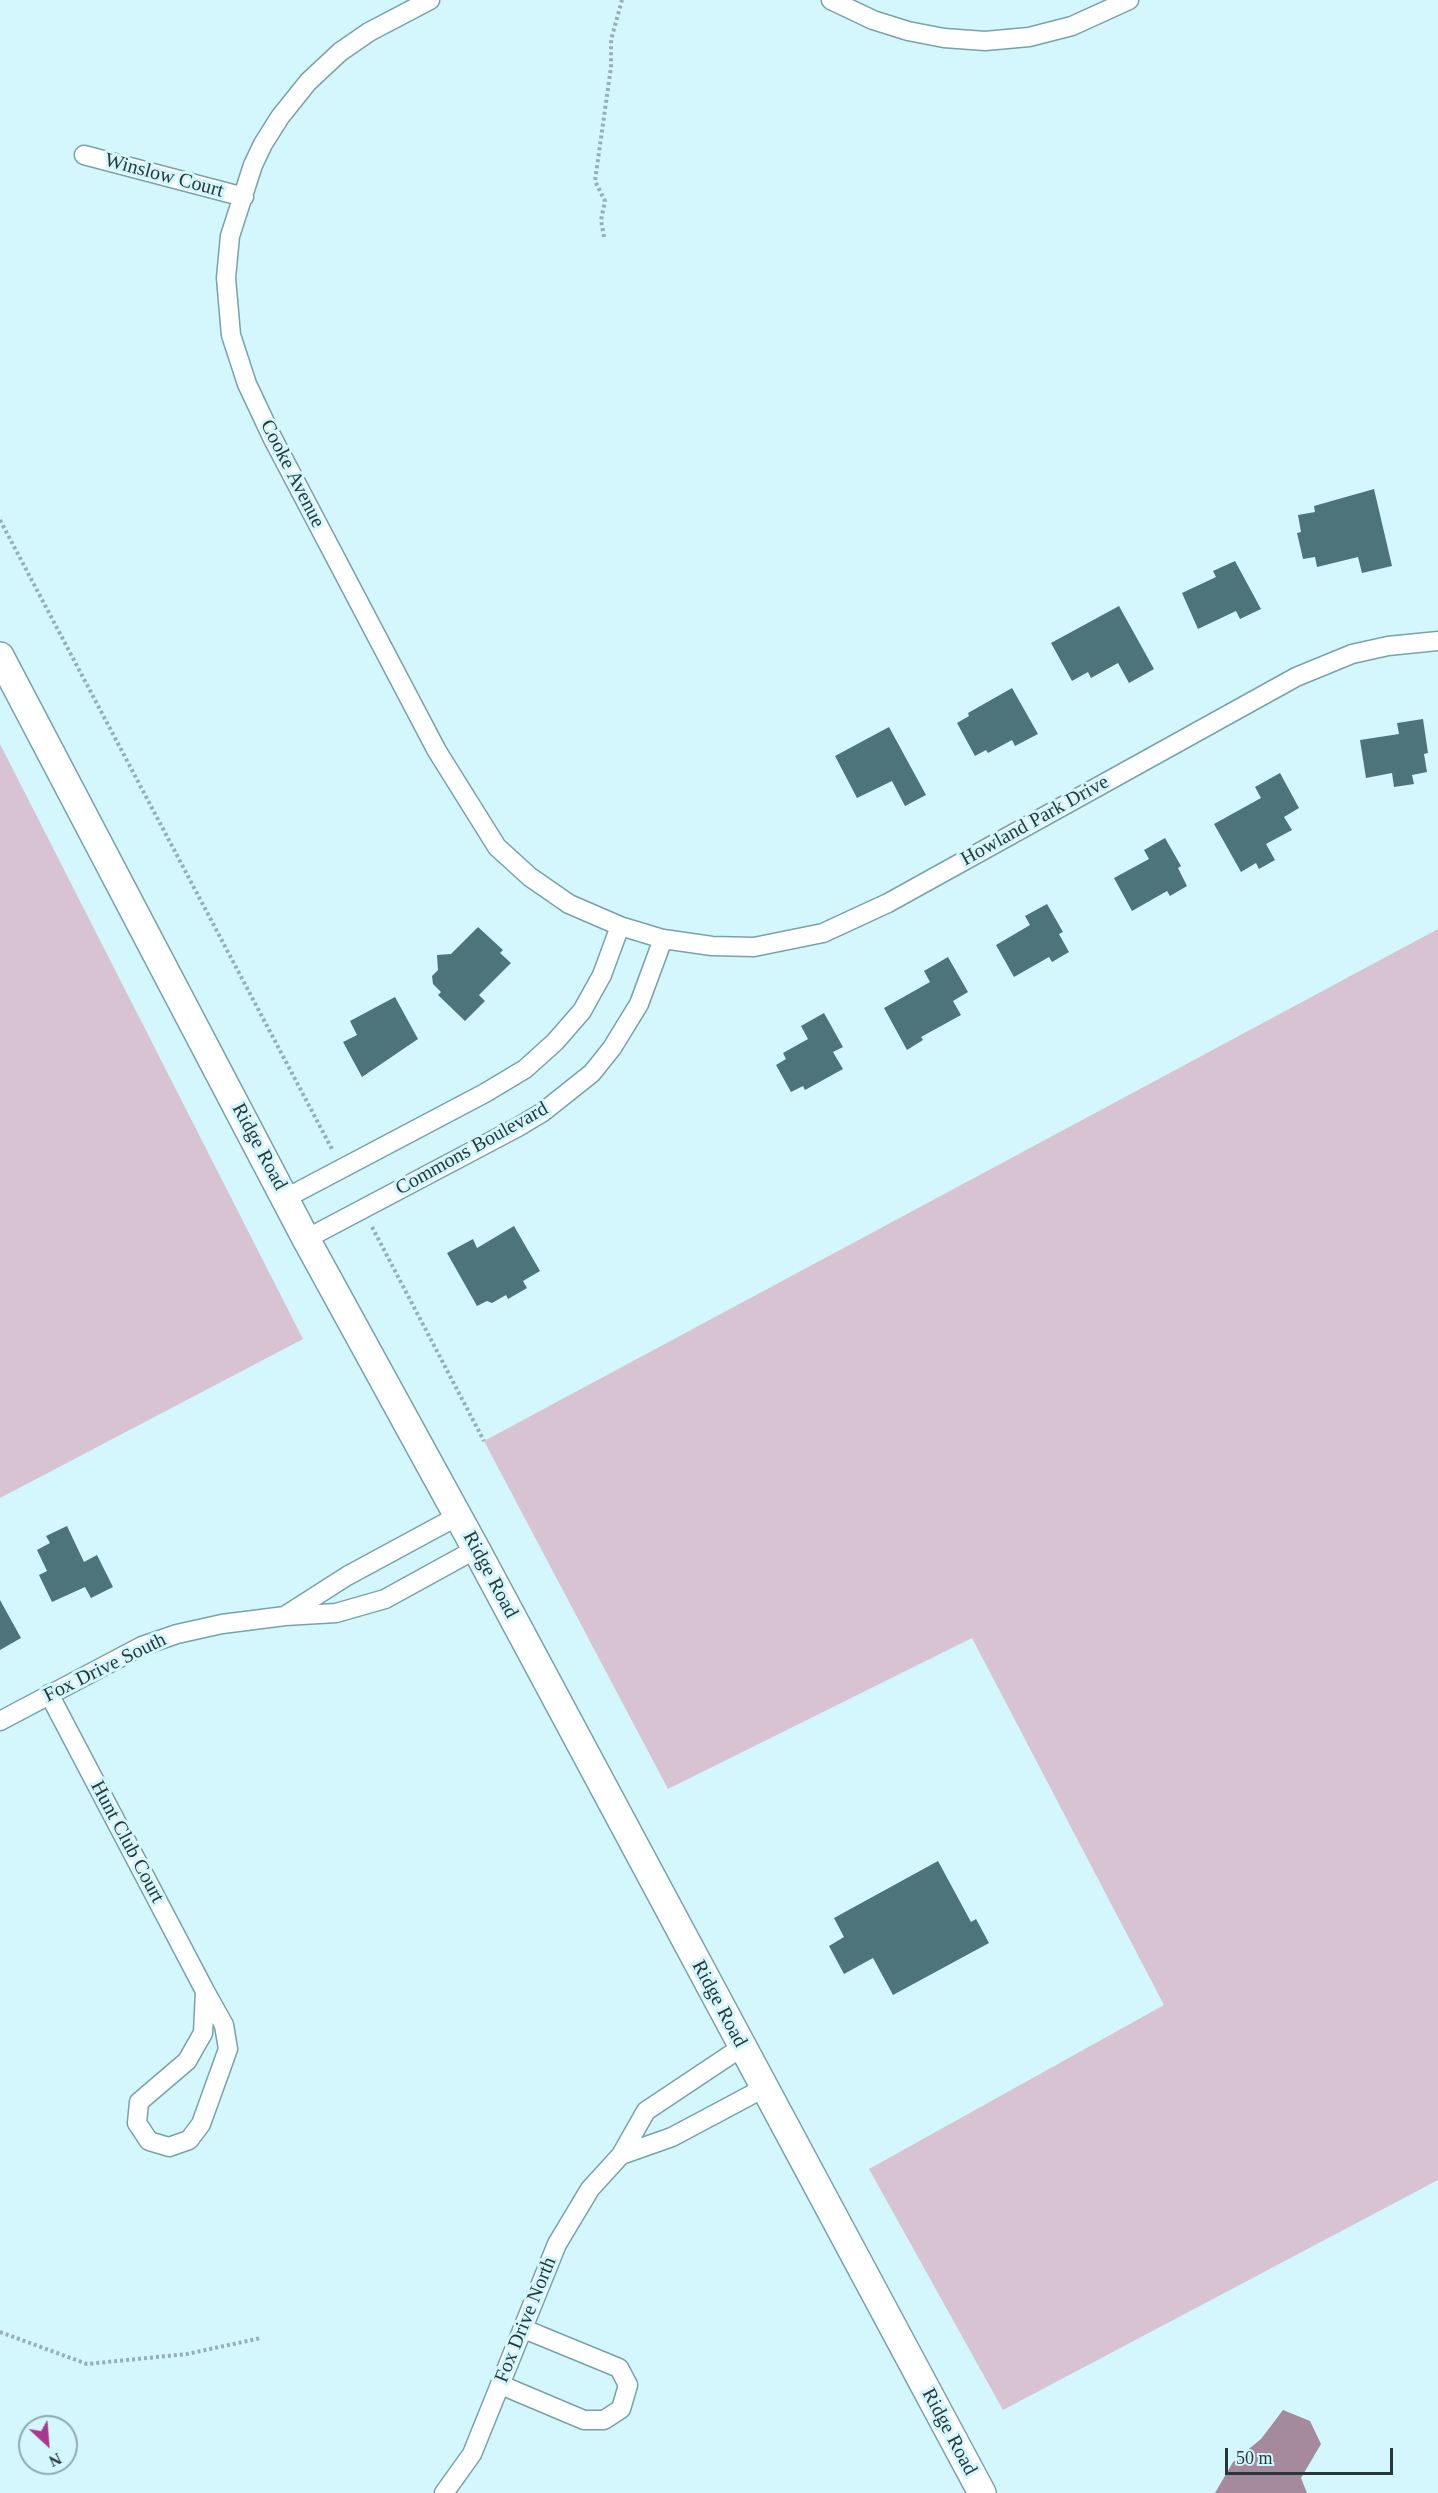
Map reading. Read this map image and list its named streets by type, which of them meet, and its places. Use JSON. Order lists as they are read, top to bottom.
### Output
{
  "streets": {
    "street": [
      "Winslow Court",
      "Cooke Avenue",
      "Howland Park Drive",
      "Ridge Road",
      "Commons Boulevard",
      "Fox Drive South",
      "Hunt Club Court",
      "Fox Drive North"
    ]
  },
  "crossings": [
    ["Winslow Court", "Cooke Avenue"],
    ["Cooke Avenue", "Howland Park Drive"],
    ["Howland Park Drive", "Commons Boulevard"],
    ["Ridge Road", "Commons Boulevard"],
    ["Ridge Road", "Fox Drive South"],
    ["Ridge Road", "Fox Drive North"],
    ["Fox Drive South", "Hunt Club Court"]
  ],
  "scale_bar": "50 m",
  "north": "bottom right"
}
